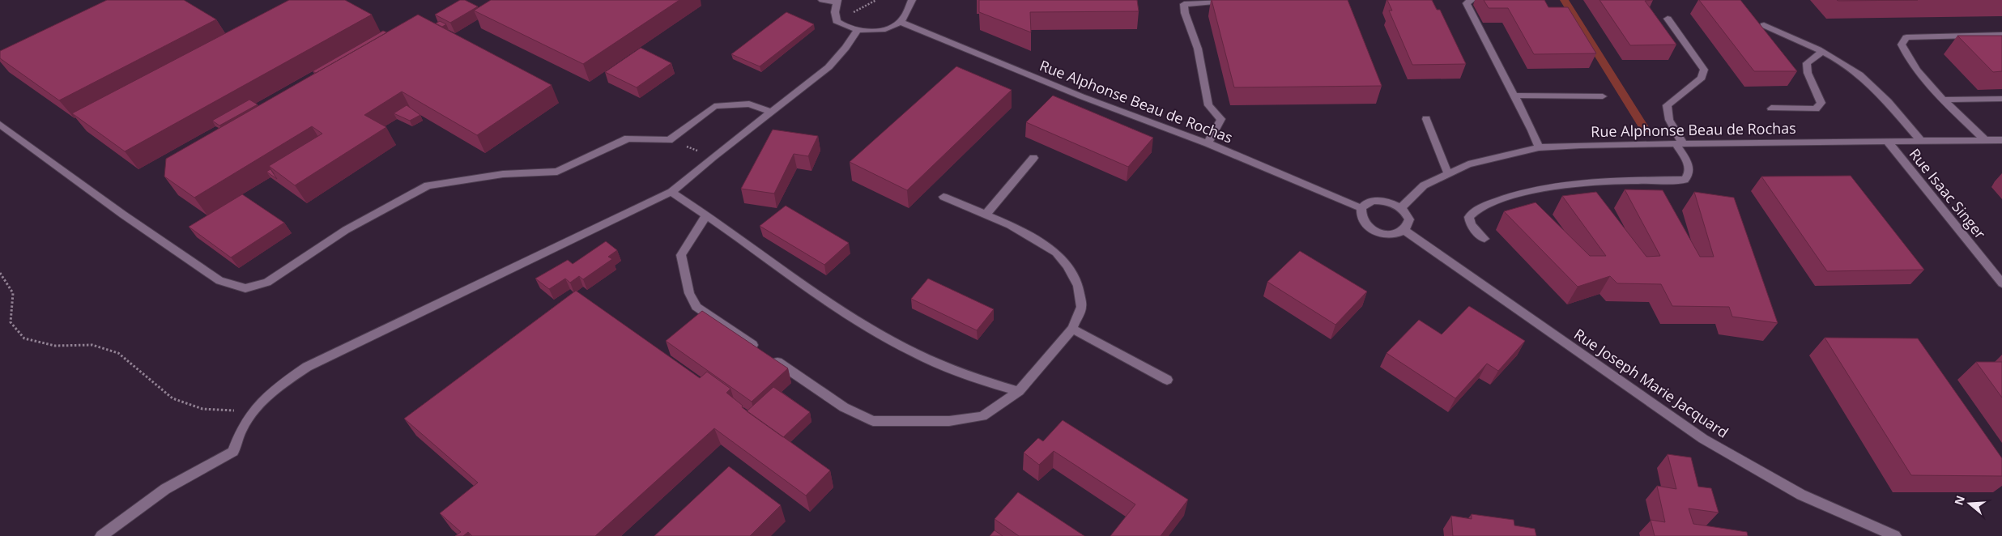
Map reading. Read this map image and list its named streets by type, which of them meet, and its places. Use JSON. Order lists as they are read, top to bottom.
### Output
{
  "streets": {
    "street": ["Rue Alphonse Beau de Rochas", "Rue Isaac Singer", "Rue Joseph Marie Jacquard"]
  },
  "crossings": [
    ["Rue Alphonse Beau de Rochas", "Rue Isaac Singer"],
    ["Rue Alphonse Beau de Rochas", "Rue Joseph Marie Jacquard"]
  ],
  "north": "left"
}
